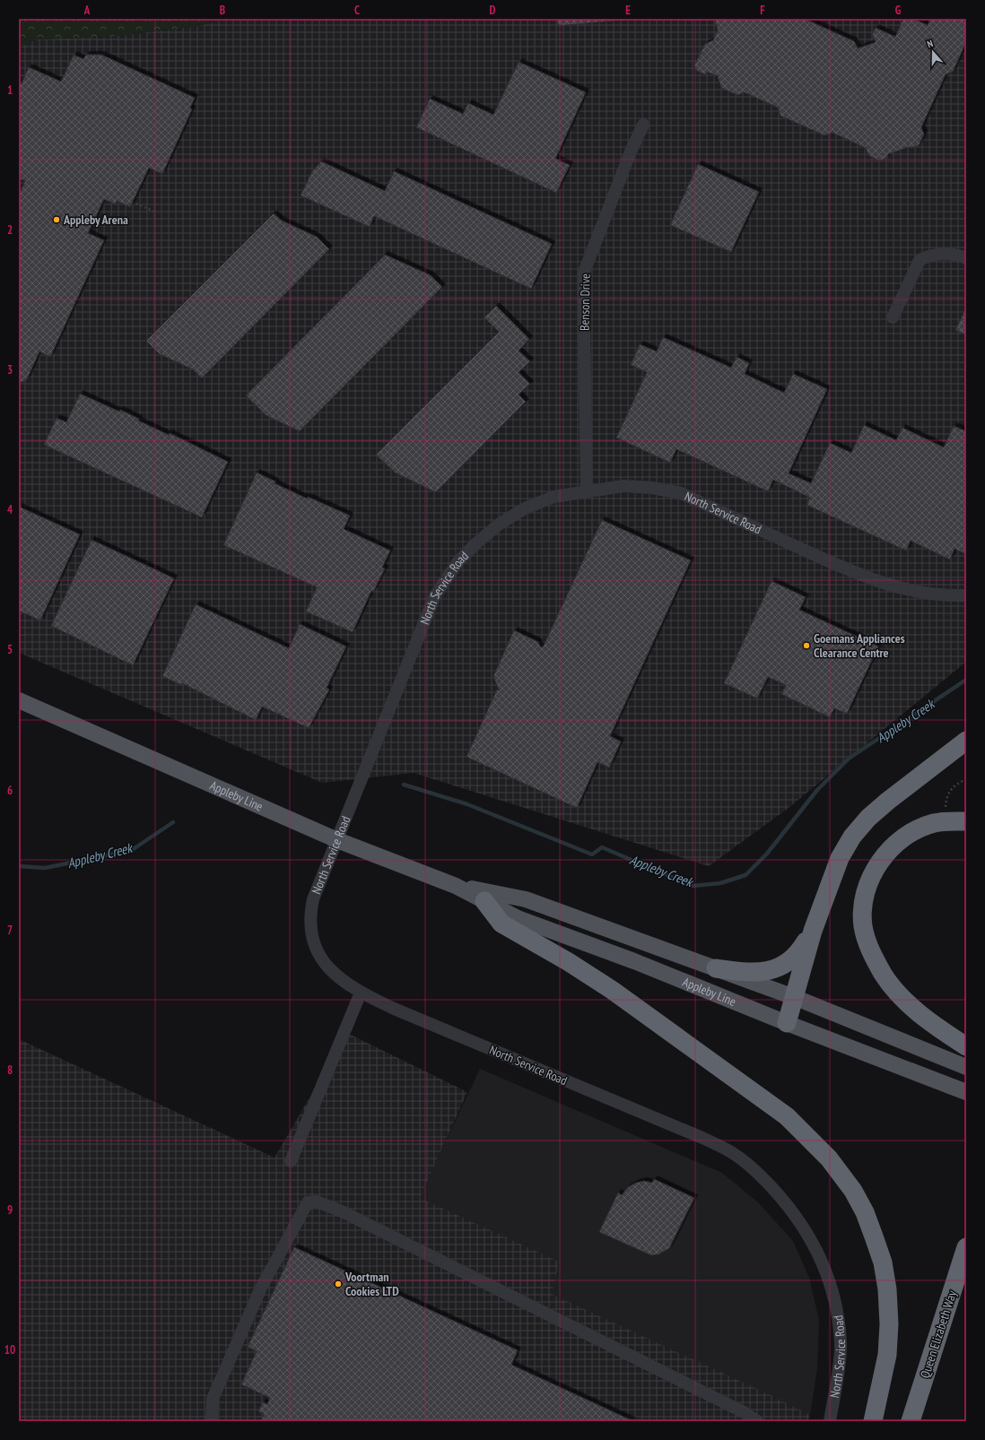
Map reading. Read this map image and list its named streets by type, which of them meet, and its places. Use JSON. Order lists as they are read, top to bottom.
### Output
{
  "streets": {
    "highway": ["Queen Elizabeth Way"],
    "main road": ["Appleby Line"],
    "street": ["Benson Drive", "North Service Road"]
  },
  "crossings": [
    ["Benson Drive", "North Service Road"],
    ["North Service Road", "Appleby Line"]
  ],
  "water": ["Appleby Creek"],
  "places": ["Appleby Arena", "Goemans Appliances Clearance Centre", "Voortman Cookies LTD"],
  "north": "top",
  "grid": {
    "columns": [
      "A",
      "B",
      "C",
      "D",
      "E",
      "F",
      "G"
    ],
    "rows": [
      "1",
      "2",
      "3",
      "4",
      "5",
      "6",
      "7",
      "8",
      "9",
      "10"
    ]
  }
}
